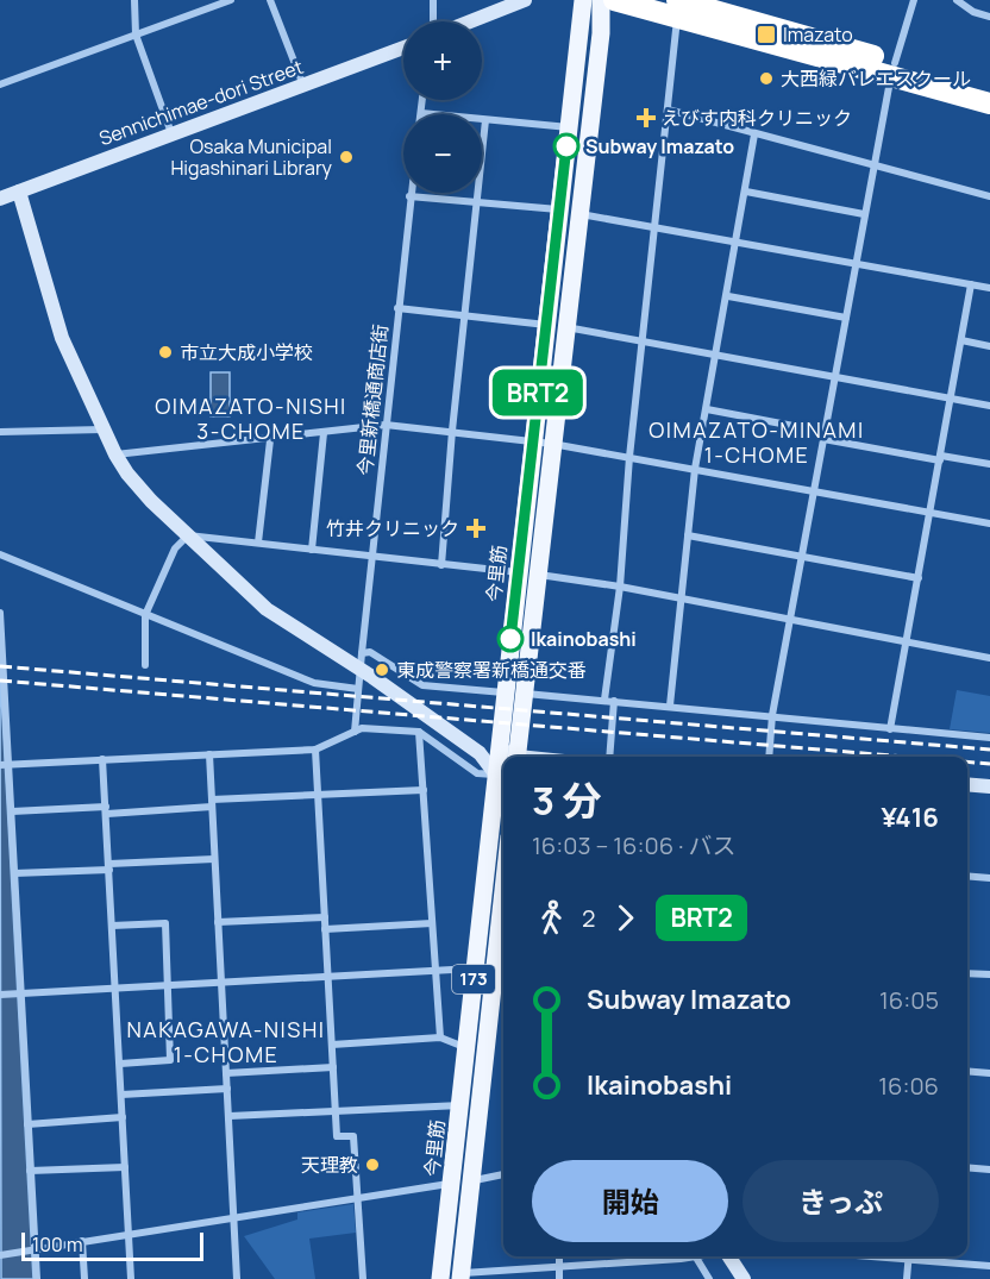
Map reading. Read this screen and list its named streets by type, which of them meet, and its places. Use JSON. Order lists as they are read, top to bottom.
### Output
{
  "streets": {
    "main road": ["今里筋", "173"],
    "street": ["Sennichimae-dori Street", "今里新橋通商店街"]
  },
  "districts": ["OIMAZATO-NISHI 3-CHOME", "OIMAZATO-MINAMI 1-CHOME", "NAKAGAWA-NISHI 1-CHOME"],
  "places": {
    "transit": ["Imazato"],
    "other": [
      "大西緑バレエスクール",
      "Subway Imazato",
      "Osaka Municipal Higashinari Library",
      "市立大成小学校",
      "Ikainobashi",
      "東成警察署新橋通交番",
      "天理教"
    ],
    "health": ["えびす内科クリニック", "竹井クリニック"]
  },
  "lines": ["bus line BRT2"],
  "scale_bar": "100 m",
  "page": {
    "on_map": "BRT2",
    "map_buttons": ["+", "−"],
    "heading": ["3 分", "16:03 – 16:06 · バス", "¥416"],
    "legs": ["2", "BRT2"],
    "list": [
      {
        "name": "Subway Imazato",
        "value": "16:05"
      },
      {
        "name": "Ikainobashi",
        "value": "16:06"
      }
    ],
    "buttons": ["開始", "きっぷ"],
    "scale": "100 m"
  }
}
